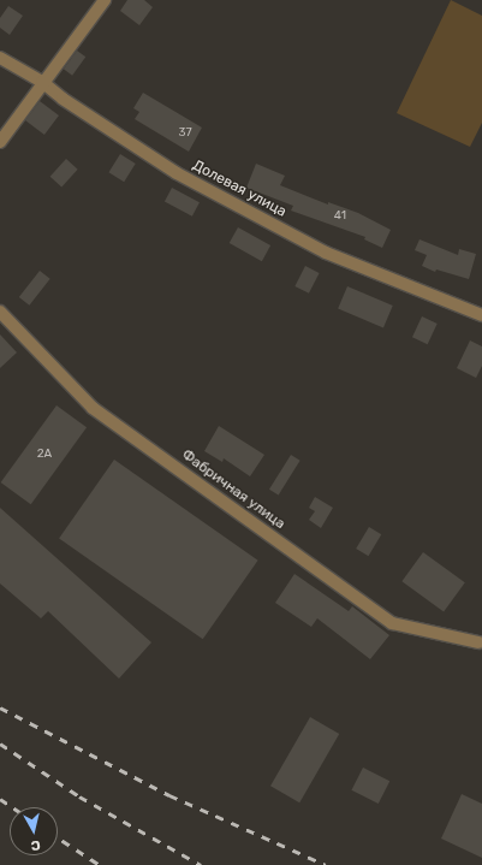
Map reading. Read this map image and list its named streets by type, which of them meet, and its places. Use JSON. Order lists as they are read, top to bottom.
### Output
{
  "streets": {
    "street": ["Долевая улица", "Фабричная улица"]
  },
  "house_numbers": ["37", "41", "2А"],
  "north": "bottom"
}
